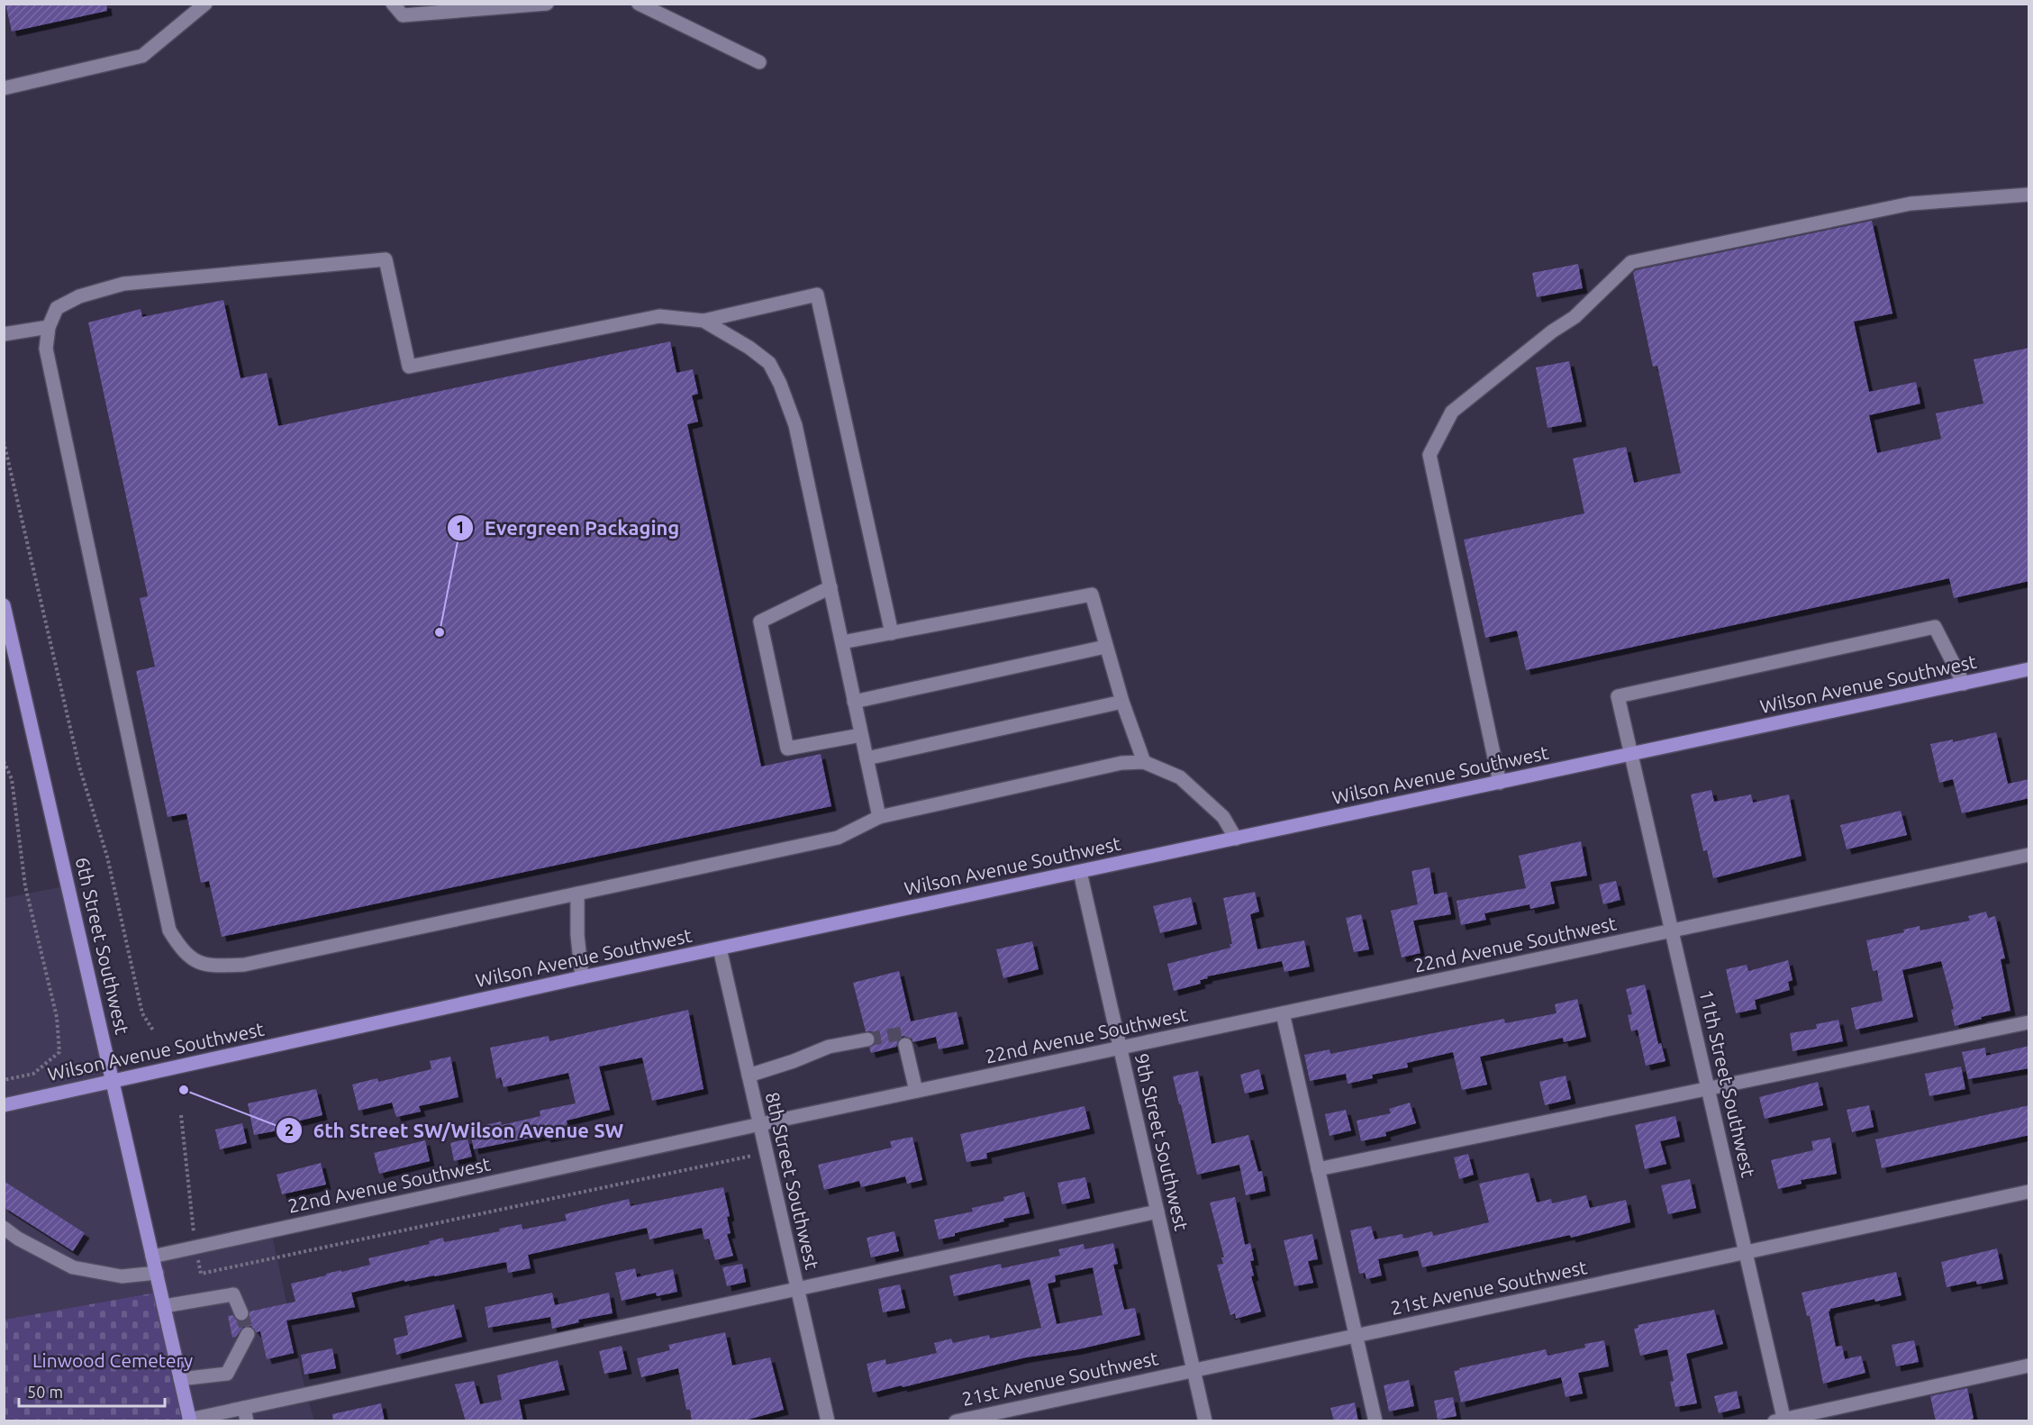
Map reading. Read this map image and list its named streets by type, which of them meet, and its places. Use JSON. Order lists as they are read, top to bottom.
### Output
{
  "streets": {
    "main road": ["Wilson Avenue Southwest", "6th Street Southwest"],
    "street": [
      "22nd Avenue Southwest",
      "11th Street Southwest",
      "9th Street Southwest",
      "8th Street Southwest",
      "21st Avenue Southwest"
    ]
  },
  "crossings": [
    ["Wilson Avenue Southwest", "6th Street Southwest"],
    ["Wilson Avenue Southwest", "11th Street Southwest"],
    ["Wilson Avenue Southwest", "9th Street Southwest"],
    ["Wilson Avenue Southwest", "8th Street Southwest"],
    ["22nd Avenue Southwest", "6th Street Southwest"],
    ["22nd Avenue Southwest", "11th Street Southwest"],
    ["22nd Avenue Southwest", "9th Street Southwest"],
    ["22nd Avenue Southwest", "8th Street Southwest"],
    ["11th Street Southwest", "21st Avenue Southwest"],
    ["9th Street Southwest", "21st Avenue Southwest"]
  ],
  "parks": ["Linwood Cemetery"],
  "places": ["Evergreen Packaging", "6th Street SW/Wilson Avenue SW"],
  "scale_bar": "50 m"
}
